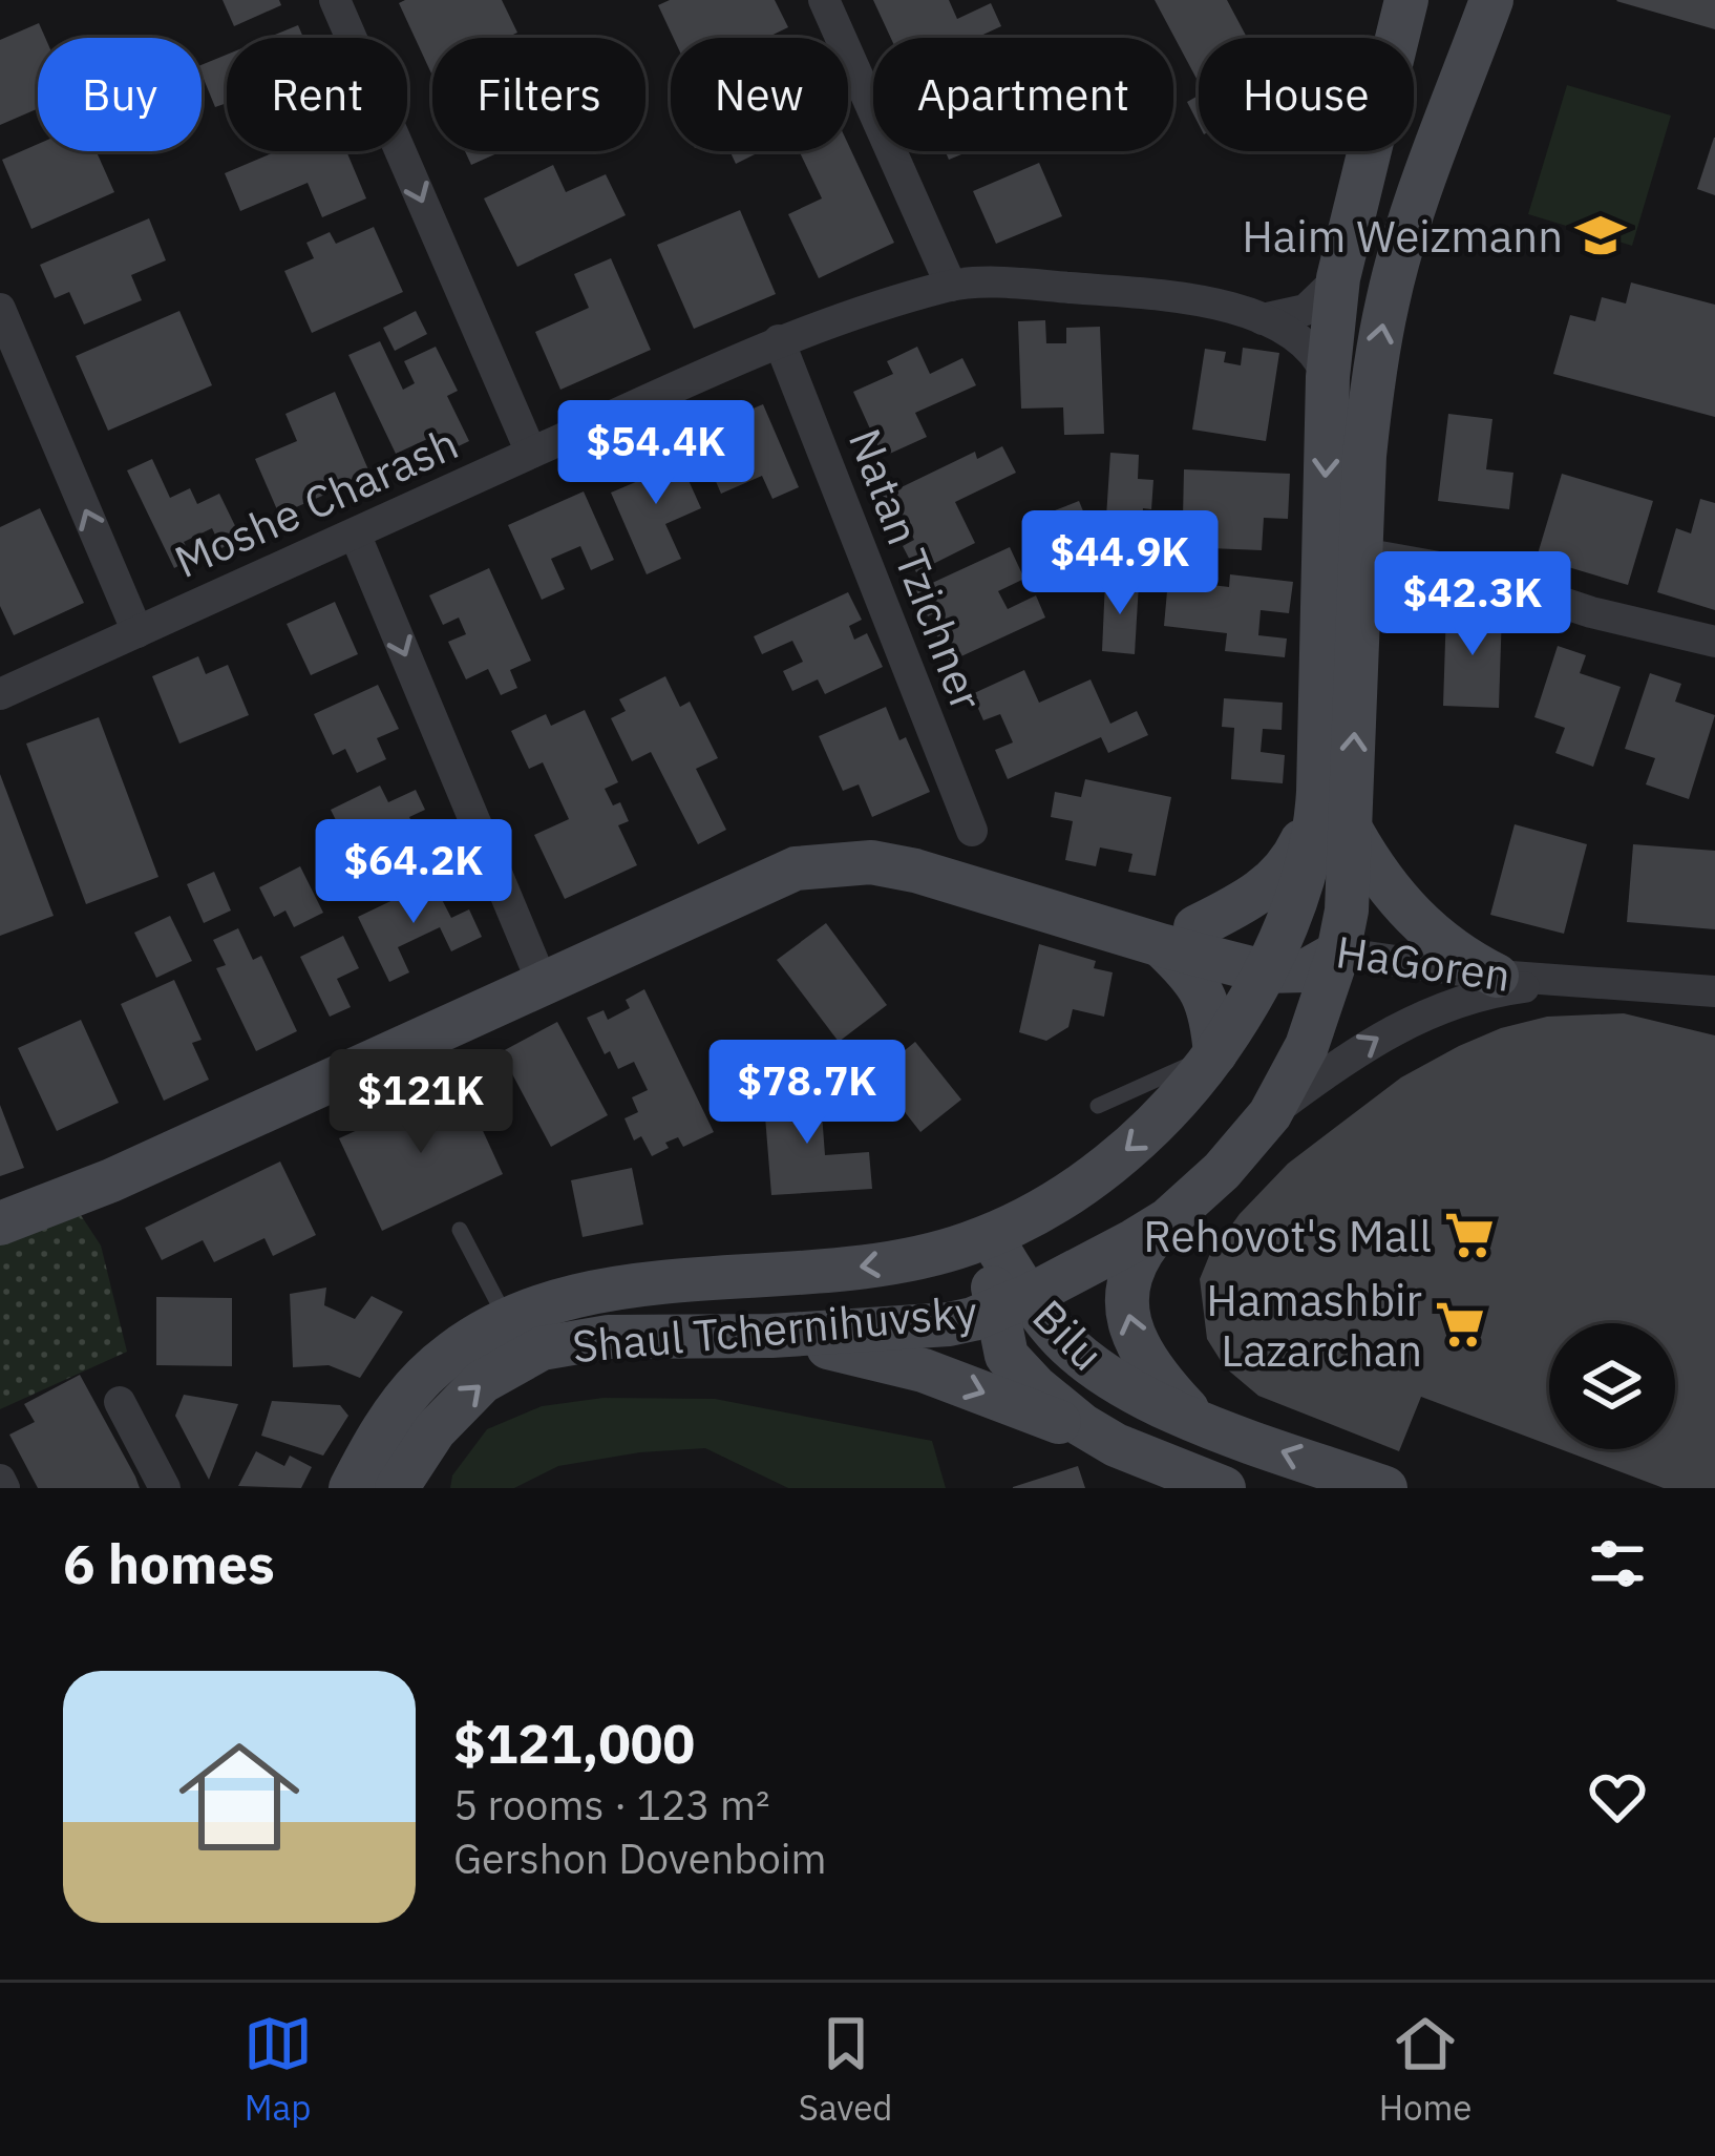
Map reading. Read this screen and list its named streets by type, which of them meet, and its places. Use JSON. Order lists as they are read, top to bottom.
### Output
{
  "streets": {
    "street": [
      "Moshe Charash",
      "Natan Tzichner",
      "HaGoren",
      "Shaul Tchernihuvsky",
      "Bilu"
    ]
  },
  "crossings": [
    ["Moshe Charash", "Natan Tzichner"],
    ["HaGoren", "Shaul Tchernihuvsky"],
    ["Shaul Tchernihuvsky", "Bilu"]
  ],
  "places": {
    "school or university": ["Haim Weizmann"],
    "supermarket": ["Rehovot's Mall", "Hamashbir Lazarchan"]
  },
  "page": {
    "chip": [
      "Buy",
      "Rent",
      "Filters",
      "New",
      "Apartment",
      "House"
    ],
    "price": [
      "$54.4K",
      "$44.9K",
      "$42.3K",
      "$64.2K",
      "$78.7K",
      "$121K"
    ],
    "heading": "6 homes",
    "list": [
      {
        "name": "$121,000",
        "note": "5 rooms · 123 m² · Gershon Dovenboim"
      }
    ],
    "tabs": ["Map", "Saved", "Home"]
  }
}
